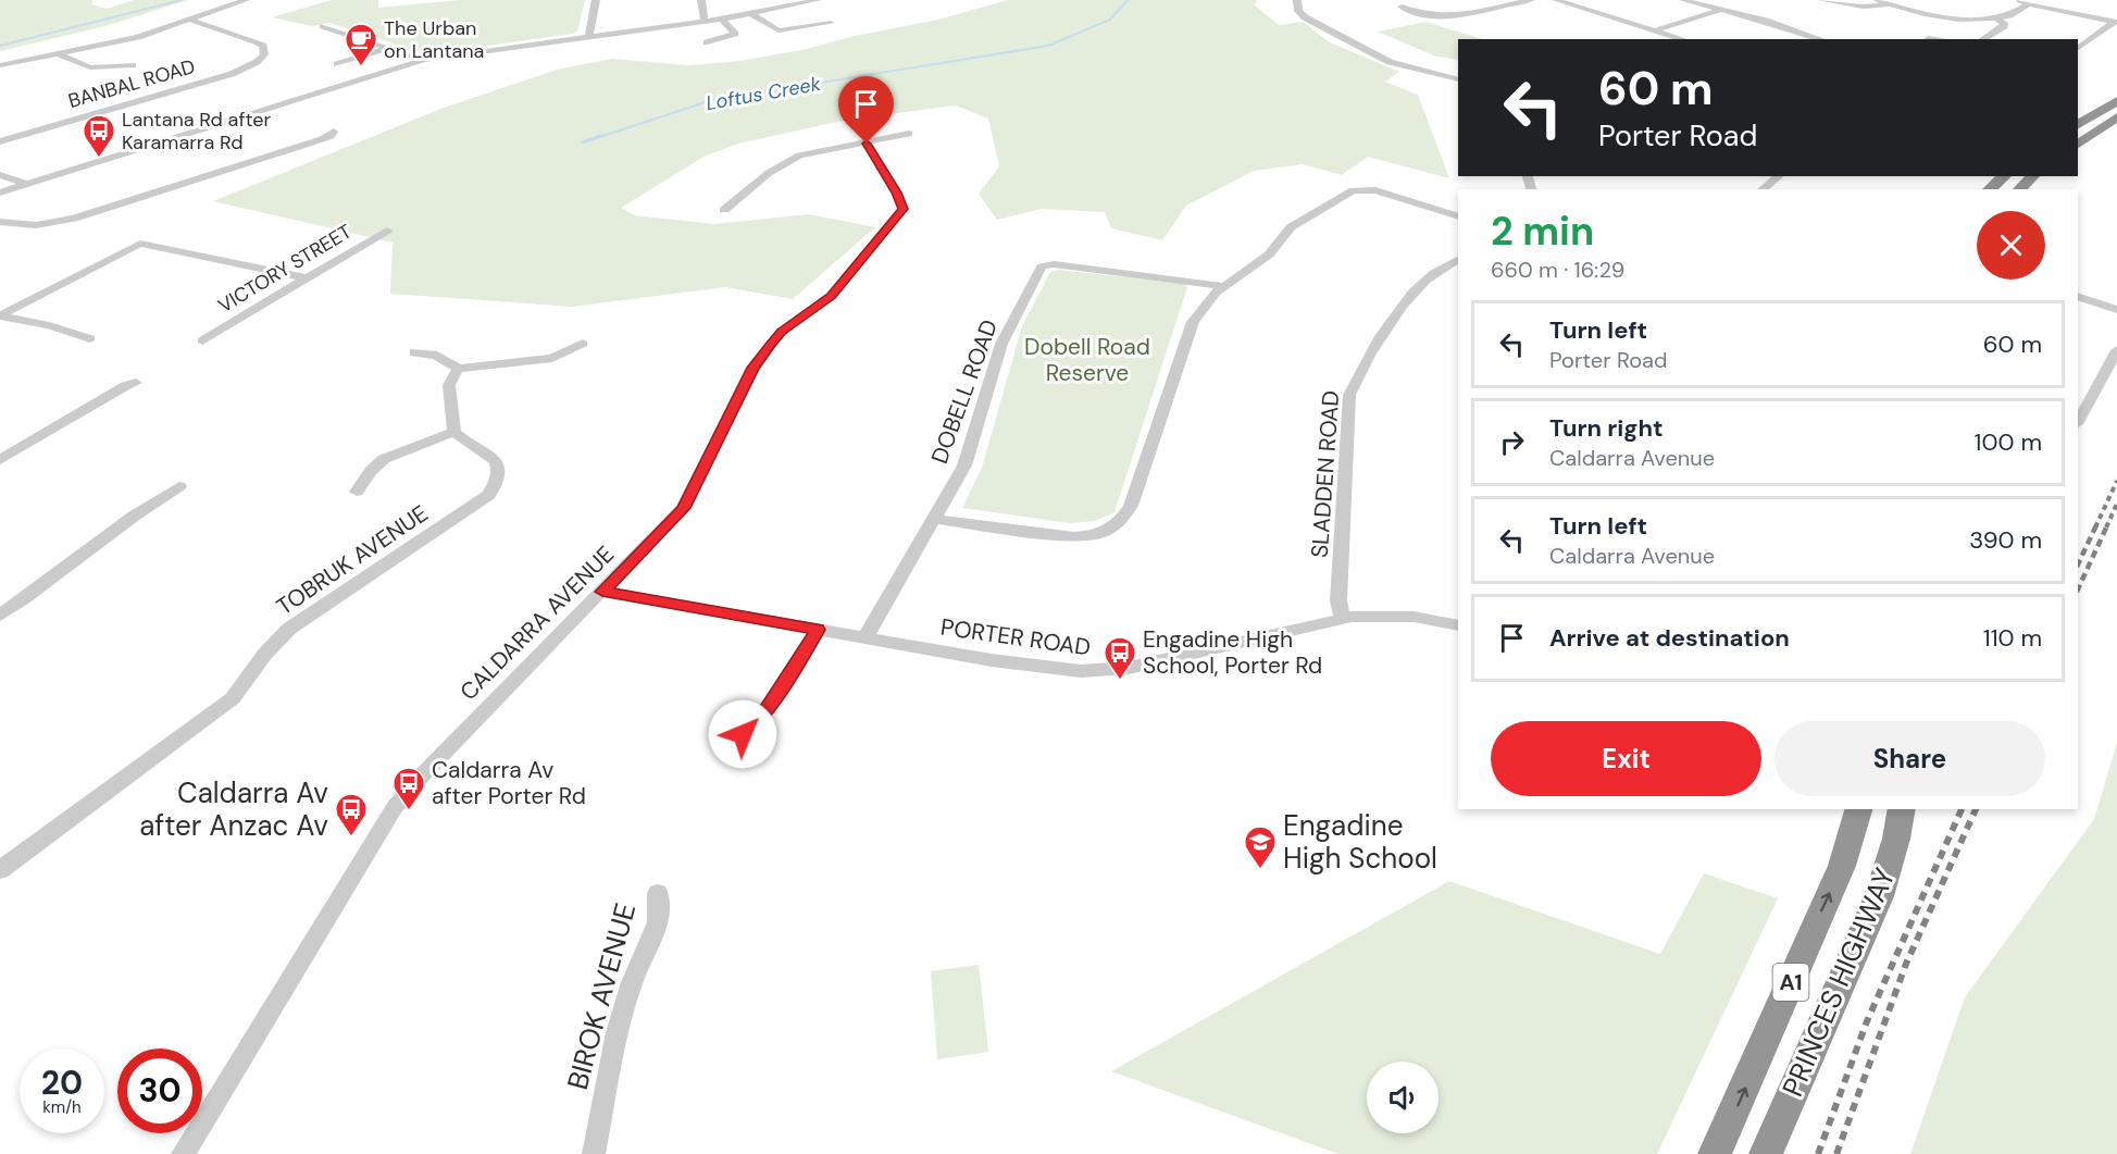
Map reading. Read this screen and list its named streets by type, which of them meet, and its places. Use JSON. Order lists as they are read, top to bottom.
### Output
{
  "streets": {
    "highway": ["A1", "PRINCES HIGHWAY"],
    "street": [
      "BANBAL ROAD",
      "VICTORY STREET",
      "DOBELL ROAD",
      "SLADDEN ROAD",
      "TOBRUK AVENUE",
      "CALDARRA AVENUE",
      "PORTER ROAD",
      "BIROK AVENUE"
    ]
  },
  "crossings": [
    ["DOBELL ROAD", "PORTER ROAD"],
    ["SLADDEN ROAD", "PORTER ROAD"],
    ["CALDARRA AVENUE", "PORTER ROAD"]
  ],
  "water": ["Loftus Creek"],
  "parks": ["Dobell Road Reserve"],
  "places": {
    "cafe": ["The Urban on Lantana"],
    "bus stop": [
      "Lantana Rd after Karamarra Rd",
      "Engadine High School, Porter Rd",
      "Caldarra Av after Porter Rd",
      "Caldarra Av after Anzac Av"
    ],
    "school or university": ["Engadine High School"]
  },
  "page": {
    "turn": ["60 m", "Porter Road"],
    "heading": ["2 min", "660 m · 16:29"],
    "list": [
      {
        "name": "Turn left",
        "note": "Porter Road",
        "value": "60 m"
      },
      {
        "name": "Turn right",
        "note": "Caldarra Avenue",
        "value": "100 m"
      },
      {
        "name": "Turn left",
        "note": "Caldarra Avenue",
        "value": "390 m"
      },
      {
        "name": "Arrive at destination",
        "value": "110 m"
      }
    ],
    "buttons": ["Exit", "Share"],
    "speed": "20 km/h",
    "limit": "30"
  }
}
